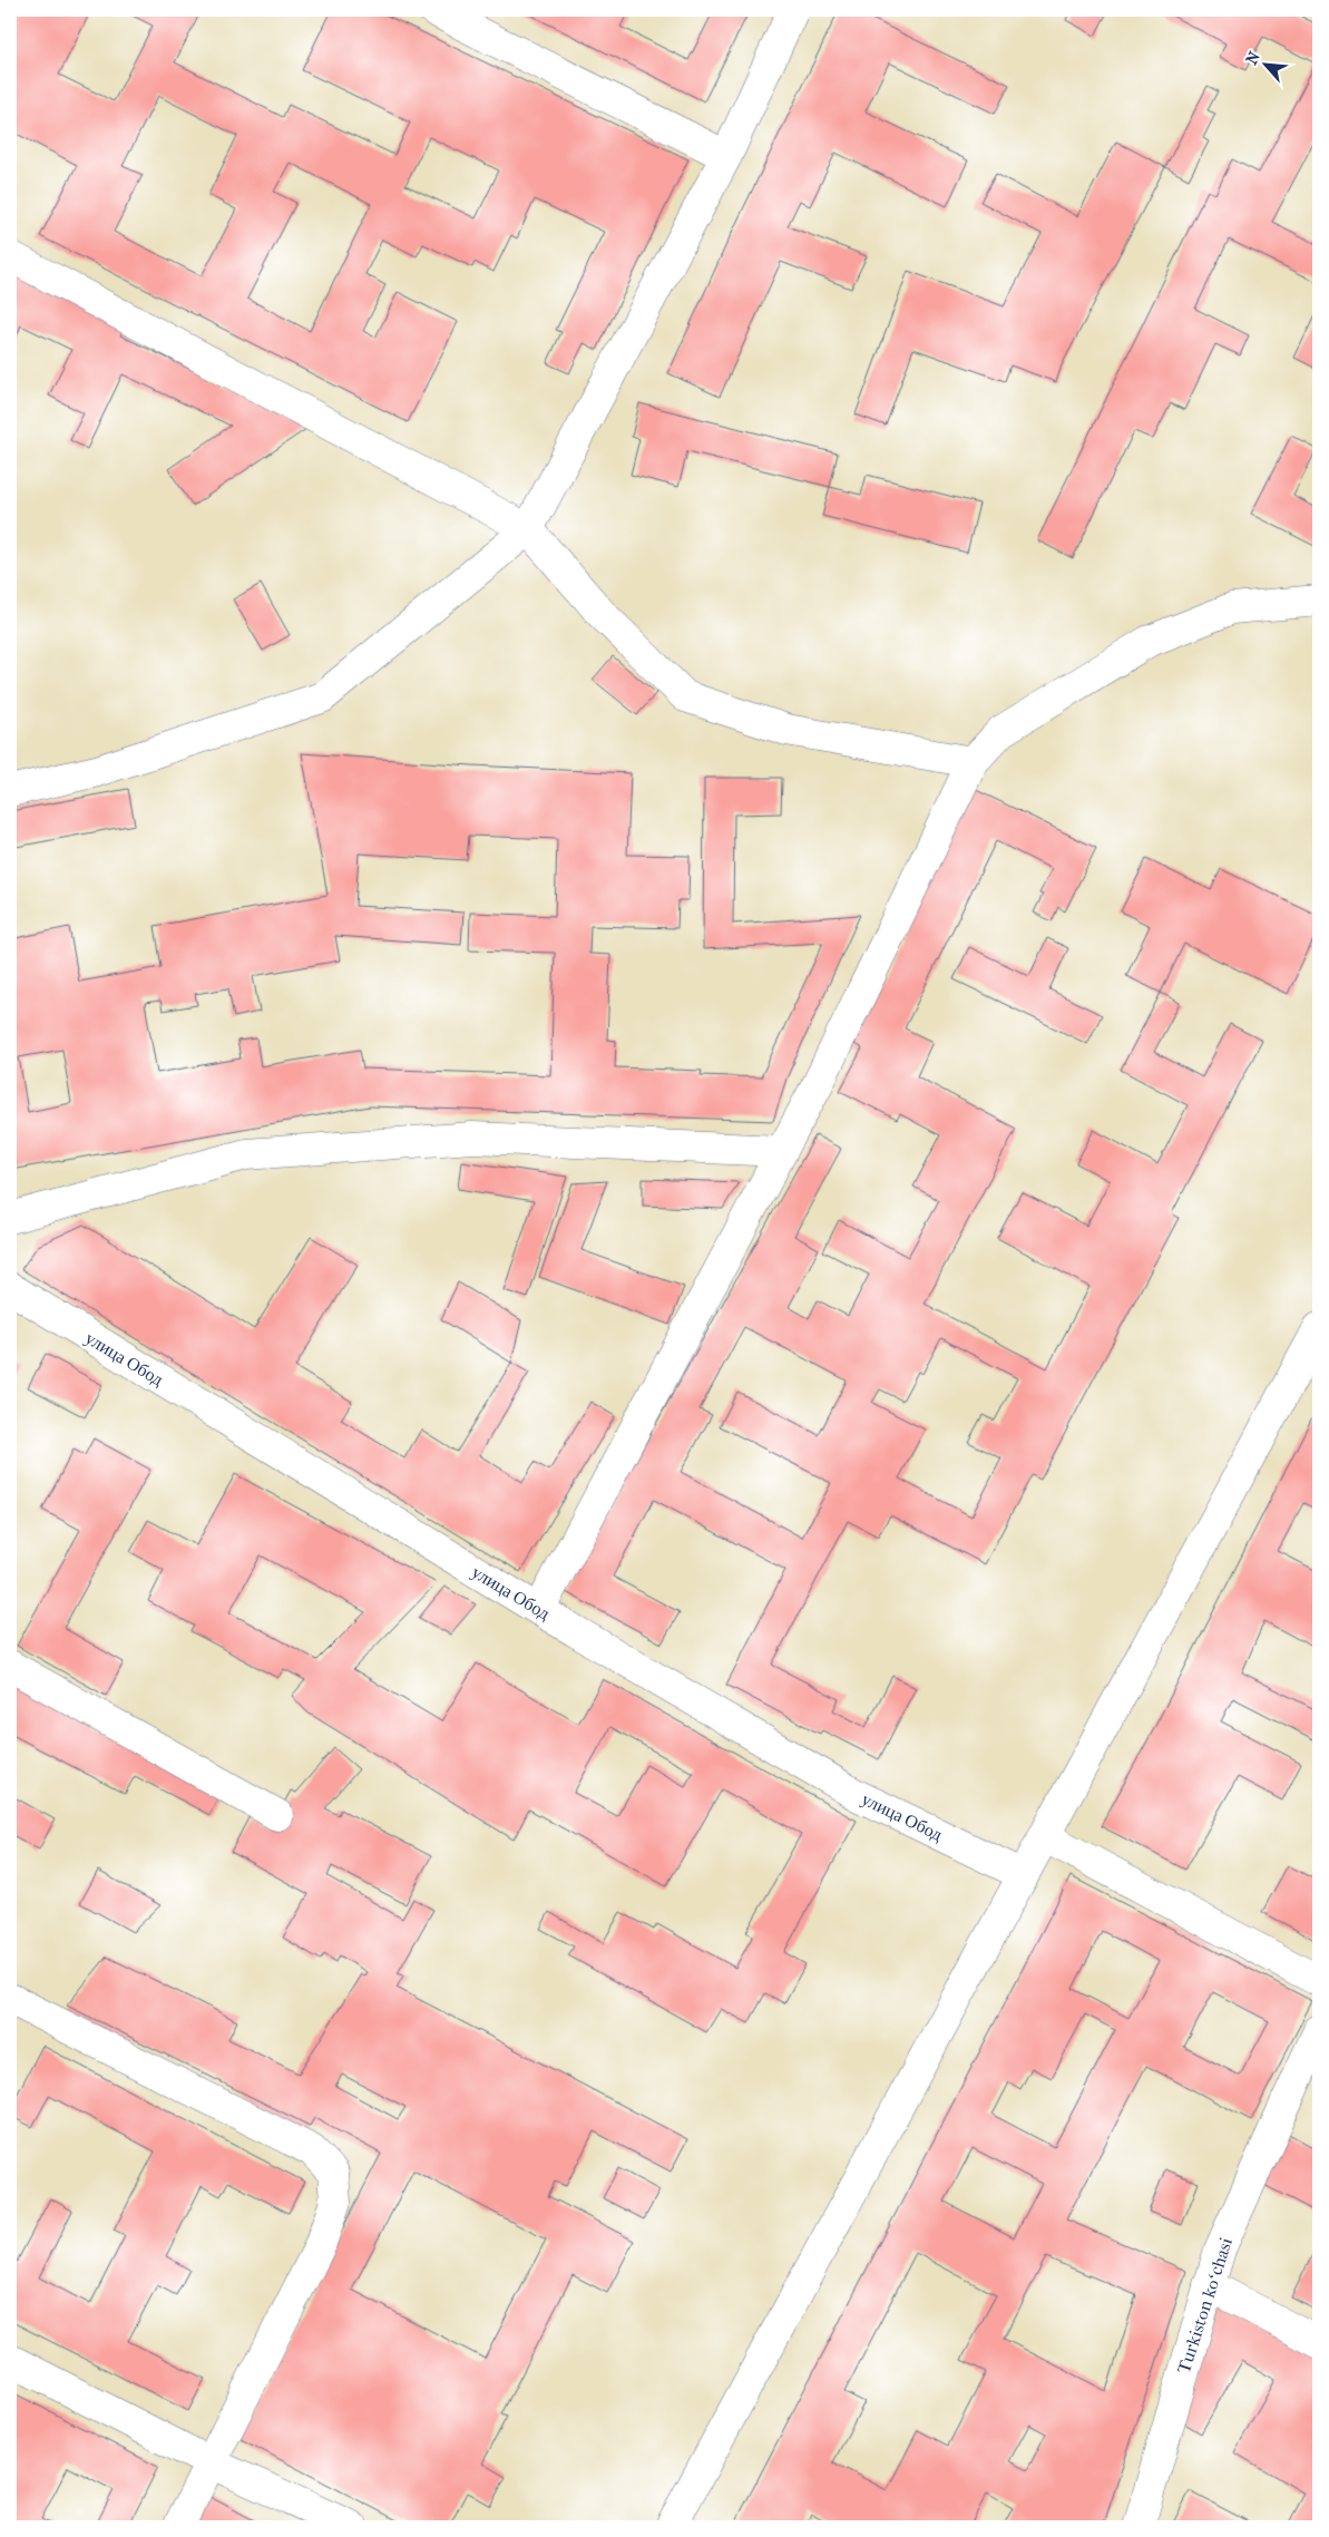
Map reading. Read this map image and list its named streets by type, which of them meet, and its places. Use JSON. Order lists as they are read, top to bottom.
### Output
{
  "streets": {
    "street": ["улица Обод", "Turkiston koʻchasi"]
  },
  "north": "top left"
}
